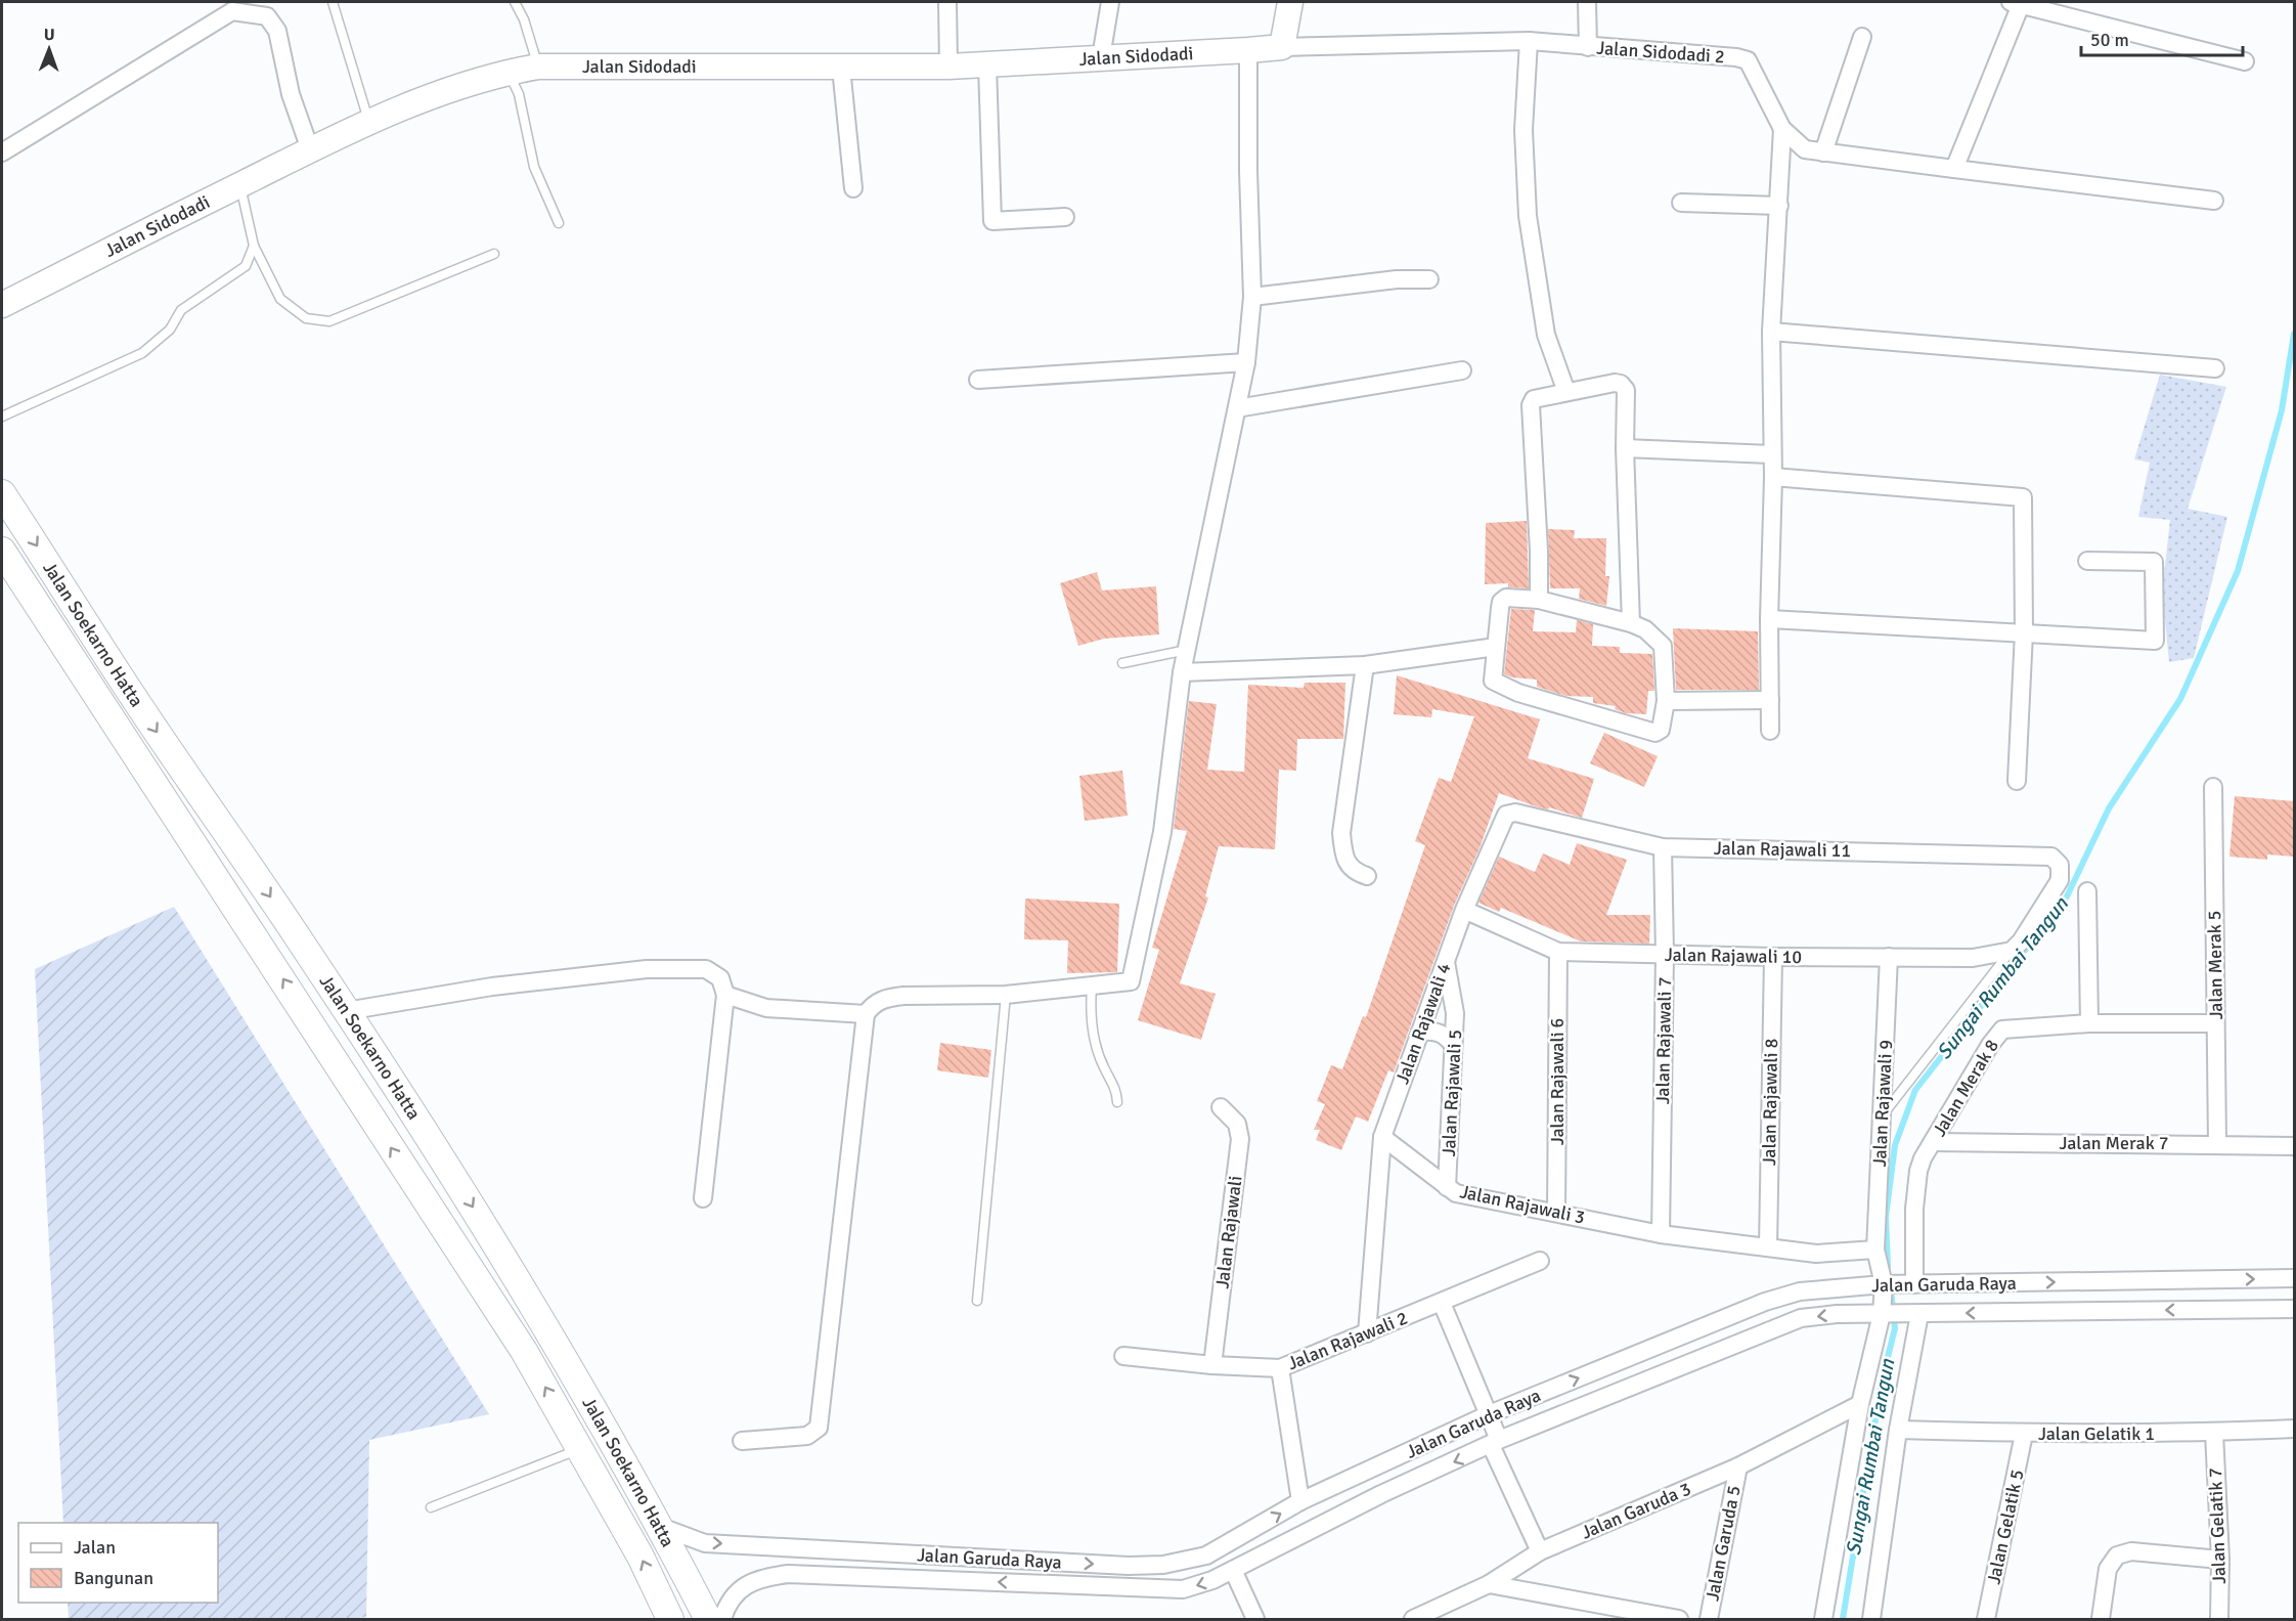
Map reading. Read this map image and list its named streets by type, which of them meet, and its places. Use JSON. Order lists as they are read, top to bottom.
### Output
{
  "streets": {
    "main road": ["Jalan Soekarno Hatta"],
    "street": [
      "Jalan Sidodadi 2",
      "Jalan Sidodadi",
      "Jalan Rajawali 11",
      "Jalan Rajawali 10",
      "Jalan Merak 5",
      "Jalan Rajawali 4",
      "Jalan Rajawali 7",
      "Jalan Rajawali 6",
      "Jalan Merak 8",
      "Jalan Rajawali 5",
      "Jalan Rajawali 8",
      "Jalan Rajawali 9",
      "Jalan Merak 7",
      "Jalan Rajawali 3",
      "Jalan Rajawali",
      "Jalan Garuda Raya",
      "Jalan Rajawali 2",
      "Jalan Gelatik 1",
      "Jalan Garuda 3",
      "Jalan Gelatik 7",
      "Jalan Gelatik 5",
      "Jalan Garuda 5"
    ]
  },
  "crossings": [
    ["Jalan Sidodadi 2", "Jalan Sidodadi"],
    ["Jalan Soekarno Hatta", "Jalan Garuda Raya"],
    ["Jalan Rajawali 11", "Jalan Rajawali 10"],
    ["Jalan Rajawali 11", "Jalan Rajawali 4"],
    ["Jalan Rajawali 11", "Jalan Rajawali 7"],
    ["Jalan Rajawali 10", "Jalan Rajawali 4"],
    ["Jalan Rajawali 10", "Jalan Rajawali 7"],
    ["Jalan Rajawali 10", "Jalan Rajawali 6"],
    ["Jalan Rajawali 10", "Jalan Rajawali 8"],
    ["Jalan Rajawali 10", "Jalan Rajawali 9"],
    ["Jalan Merak 5", "Jalan Merak 8"],
    ["Jalan Merak 5", "Jalan Merak 7"],
    ["Jalan Rajawali 4", "Jalan Rajawali 5"],
    ["Jalan Rajawali 4", "Jalan Rajawali 3"],
    ["Jalan Rajawali 7", "Jalan Rajawali 3"],
    ["Jalan Rajawali 6", "Jalan Rajawali 3"],
    ["Jalan Merak 8", "Jalan Merak 7"],
    ["Jalan Merak 8", "Jalan Garuda Raya"],
    ["Jalan Rajawali 5", "Jalan Rajawali 3"],
    ["Jalan Rajawali 8", "Jalan Rajawali 3"],
    ["Jalan Rajawali 9", "Jalan Rajawali 3"],
    ["Jalan Rajawali 9", "Jalan Garuda Raya"],
    ["Jalan Rajawali 9", "Jalan Garuda 3"],
    ["Jalan Garuda Raya", "Jalan Rajawali 2"],
    ["Jalan Gelatik 1", "Jalan Gelatik 7"],
    ["Jalan Gelatik 1", "Jalan Gelatik 5"],
    ["Jalan Garuda 3", "Jalan Garuda 5"]
  ],
  "water": ["Sungai Rumbai Tangun"],
  "legend": ["Jalan", "Bangunan"],
  "scale_bar": "50 m",
  "north": "top"
}
